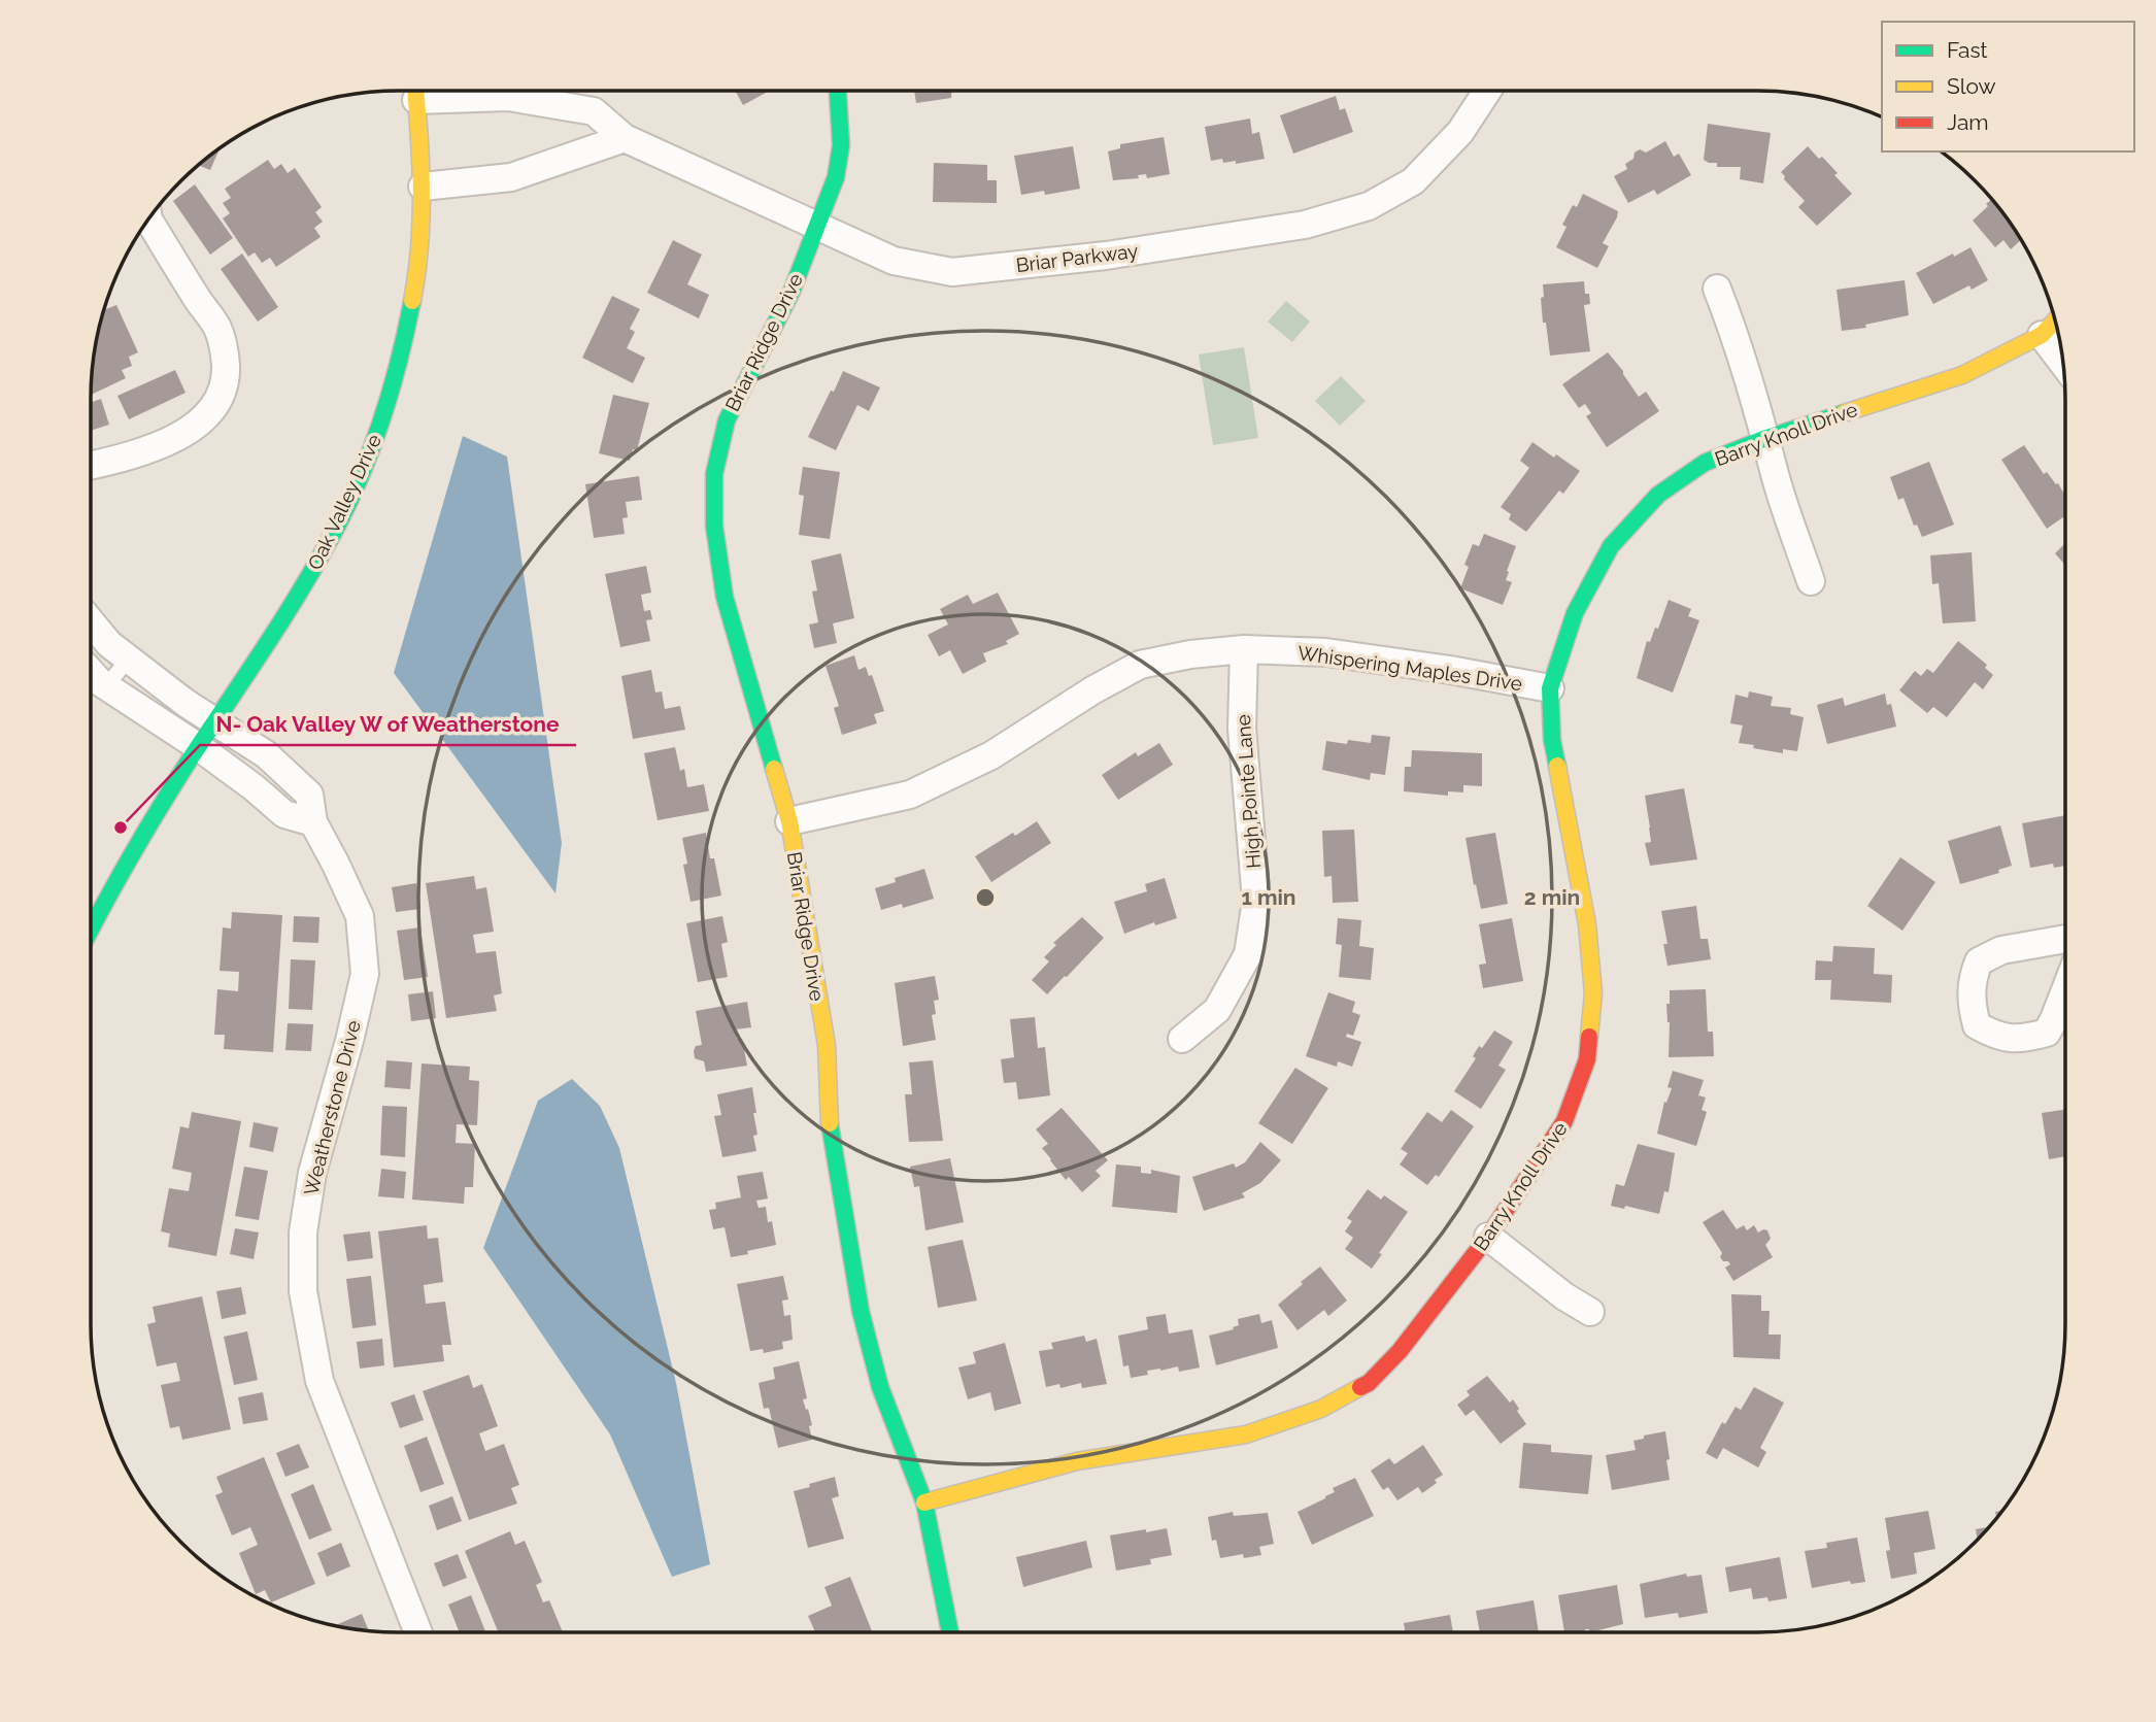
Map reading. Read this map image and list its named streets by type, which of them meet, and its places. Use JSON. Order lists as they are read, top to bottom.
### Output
{
  "streets": {
    "street": [
      "Briar Parkway",
      "Briar Ridge Drive",
      "Barry Knoll Drive",
      "Oak Valley Drive",
      "Whispering Maples Drive",
      "High Pointe Lane",
      "Weatherstone Drive"
    ]
  },
  "crossings": [
    ["Briar Parkway", "Briar Ridge Drive"],
    ["Briar Ridge Drive", "Barry Knoll Drive"],
    ["Briar Ridge Drive", "Whispering Maples Drive"],
    ["Barry Knoll Drive", "Whispering Maples Drive"],
    ["Oak Valley Drive", "Weatherstone Drive"],
    ["Whispering Maples Drive", "High Pointe Lane"]
  ],
  "places": ["N- Oak Valley W of Weatherstone"],
  "legend": ["Fast", "Slow", "Jam"],
  "rings": ["1 min", "2 min"]
}
